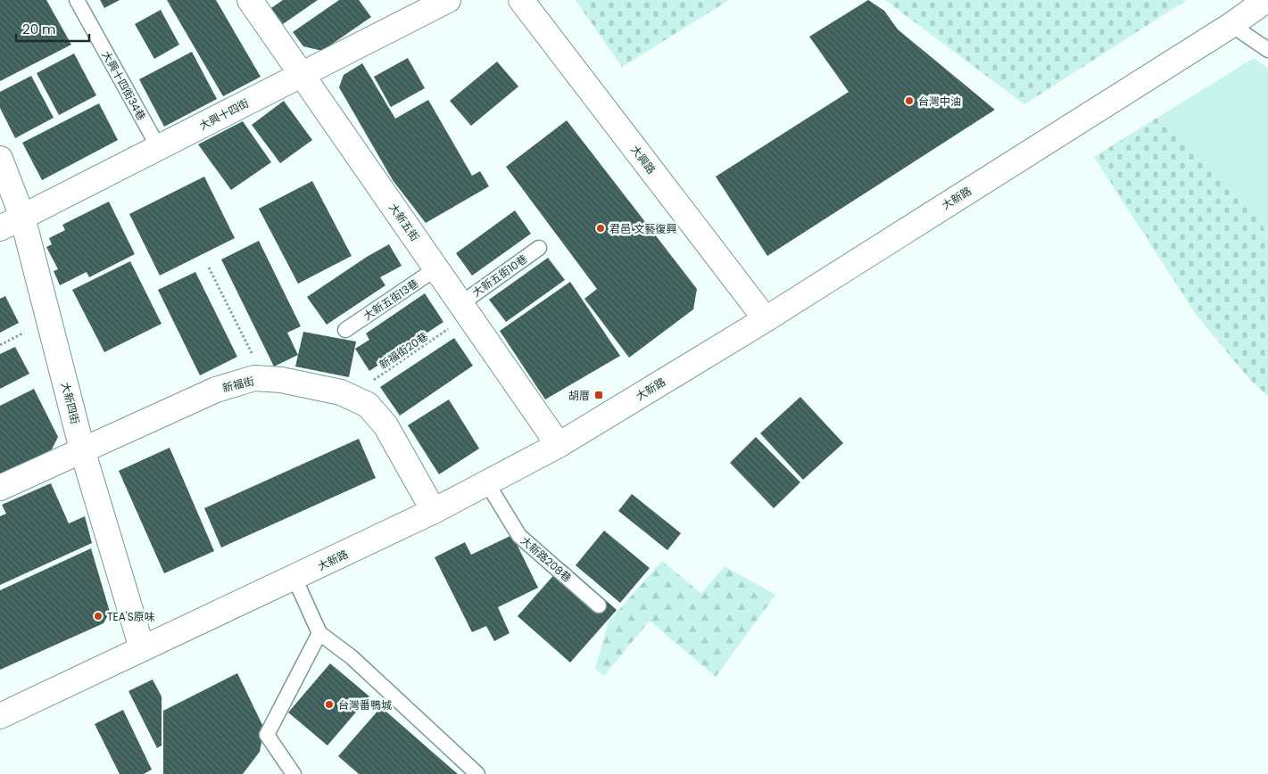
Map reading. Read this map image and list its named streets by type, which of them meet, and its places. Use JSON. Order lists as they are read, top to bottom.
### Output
{
  "streets": {
    "street": [
      "大興十四街",
      "大興路",
      "大新路",
      "大新五街",
      "新福街",
      "大新四街"
    ],
    "lane": [
      "大興十四街34巷",
      "大新五街10巷",
      "大新五街13巷",
      "大新路208巷"
    ],
    "path": ["新福街20巷"]
  },
  "crossings": [
    ["大興十四街34巷", "大興十四街"],
    ["大興十四街", "大新五街"],
    ["大興十四街", "大新四街"],
    ["大興路", "大新路"],
    ["大新路", "大新五街"],
    ["大新路", "新福街"],
    ["大新路", "大新四街"],
    ["大新路", "大新路208巷"],
    ["大新五街", "大新五街10巷"],
    ["大新五街", "大新五街13巷"],
    ["新福街20巷", "新福街"],
    ["新福街", "大新四街"]
  ],
  "places": {
    "other": [
      "台灣中油",
      "君邑 文藝復興",
      "TEA'S原味",
      "台灣番鴨城"
    ],
    "transit": ["胡厝"]
  },
  "scale_bar": "20 m"
}
